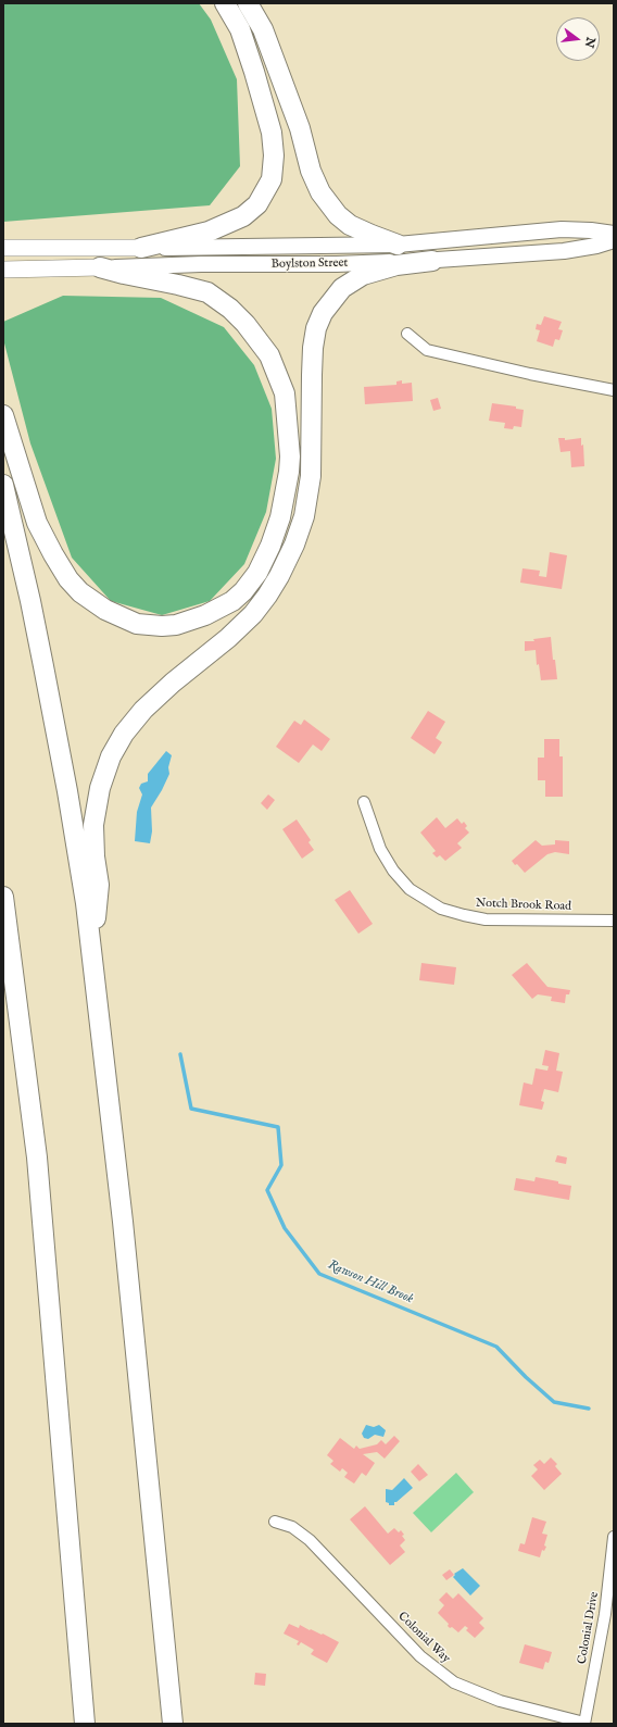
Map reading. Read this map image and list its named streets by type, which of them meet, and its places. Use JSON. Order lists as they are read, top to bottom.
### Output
{
  "streets": {
    "main road": ["Boylston Street"],
    "street": ["Notch Brook Road", "Colonial Drive", "Colonial Way"]
  },
  "crossings": [
    ["Colonial Drive", "Colonial Way"]
  ],
  "water": ["Rawson Hill Brook"],
  "north": "right"
}
